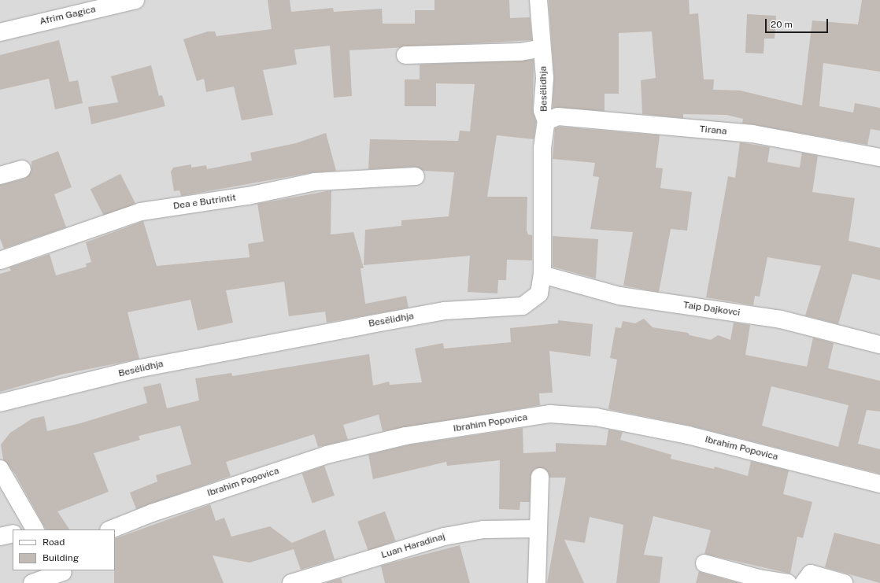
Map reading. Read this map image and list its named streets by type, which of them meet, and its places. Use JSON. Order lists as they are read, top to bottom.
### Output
{
  "streets": {
    "street": [
      "Afrim Gagica",
      "Besëlidhja",
      "Tirana",
      "Dea e Butrintit",
      "Taip Dajkovci",
      "Ibrahim Popovica",
      "Luan Haradinaj"
    ]
  },
  "crossings": [
    ["Besëlidhja", "Tirana"],
    ["Besëlidhja", "Taip Dajkovci"]
  ],
  "legend": ["Road", "Building"],
  "scale_bar": "20 m"
}
